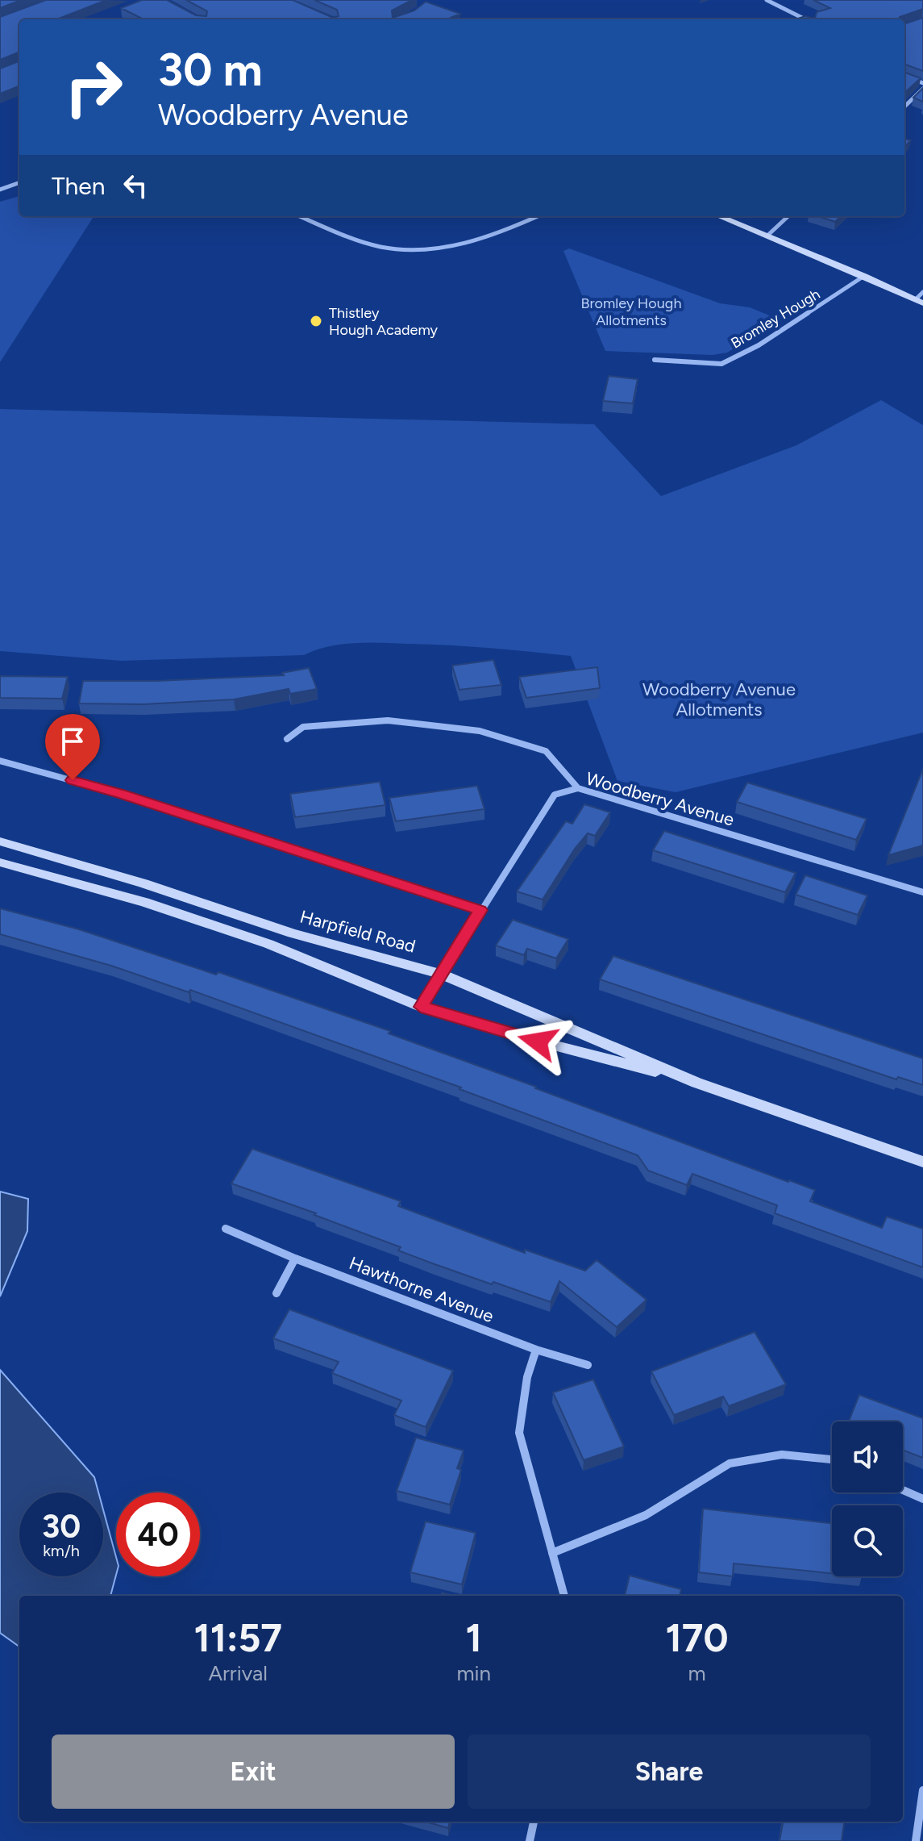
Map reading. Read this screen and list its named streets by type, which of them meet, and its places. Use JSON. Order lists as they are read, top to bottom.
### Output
{
  "streets": {
    "street": [
      "Bromley Hough",
      "Woodberry Avenue",
      "Harpfield Road",
      "Hawthorne Avenue"
    ]
  },
  "crossings": [
    ["Woodberry Avenue", "Harpfield Road"]
  ],
  "parks": ["Bromley Hough Allotments", "Woodberry Avenue Allotments"],
  "places": ["Thistley Hough Academy"],
  "page": {
    "turn": ["30 m", "Woodberry Avenue"],
    "then": "Then",
    "speed": "30 km/h",
    "limit": "40",
    "eta": [
      "11:57",
      "Arrival",
      "1",
      "min",
      "170",
      "m"
    ],
    "buttons": ["Exit", "Share"]
  }
}
